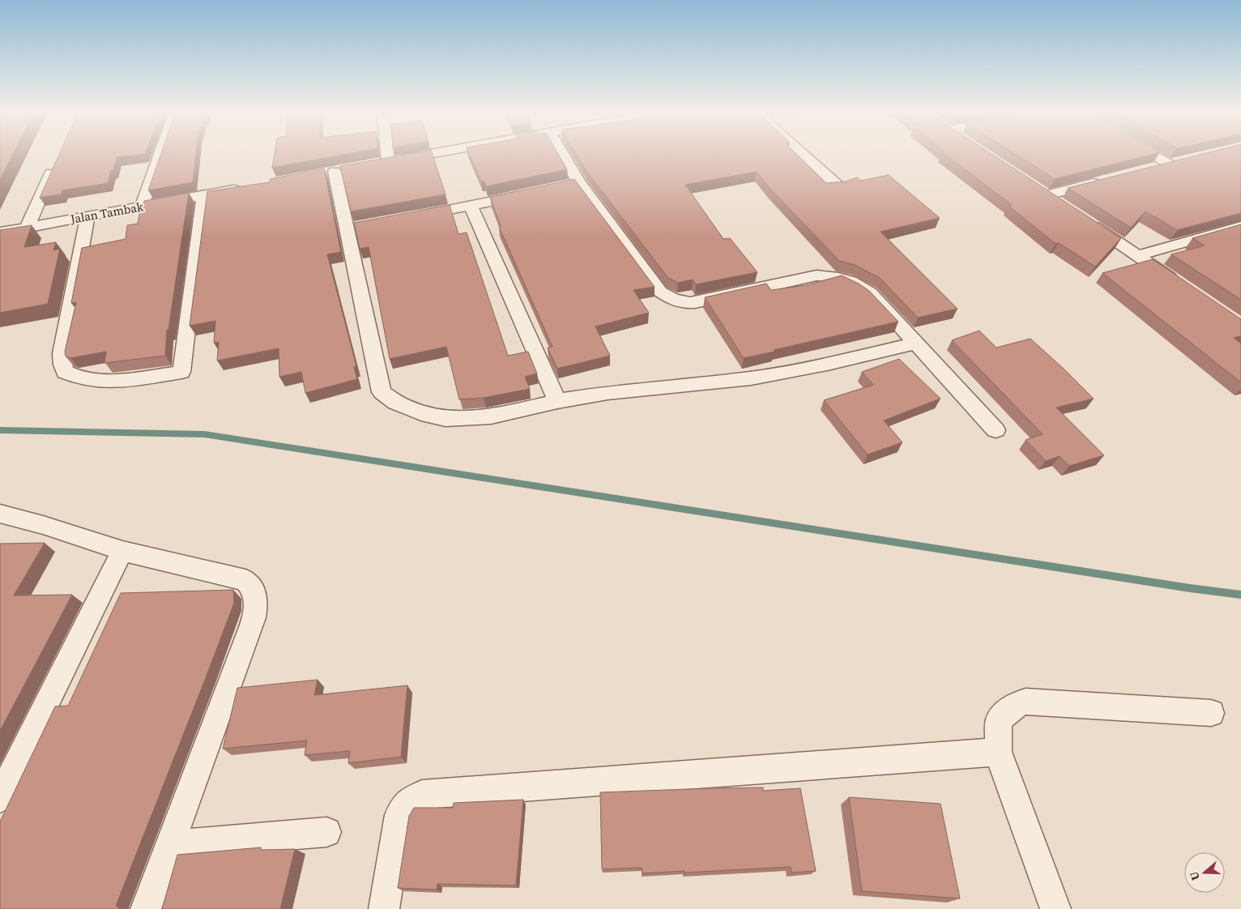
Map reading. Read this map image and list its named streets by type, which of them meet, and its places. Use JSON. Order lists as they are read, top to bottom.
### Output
{
  "streets": {
    "street": ["Jalan Tambak"]
  },
  "north": "left"
}
